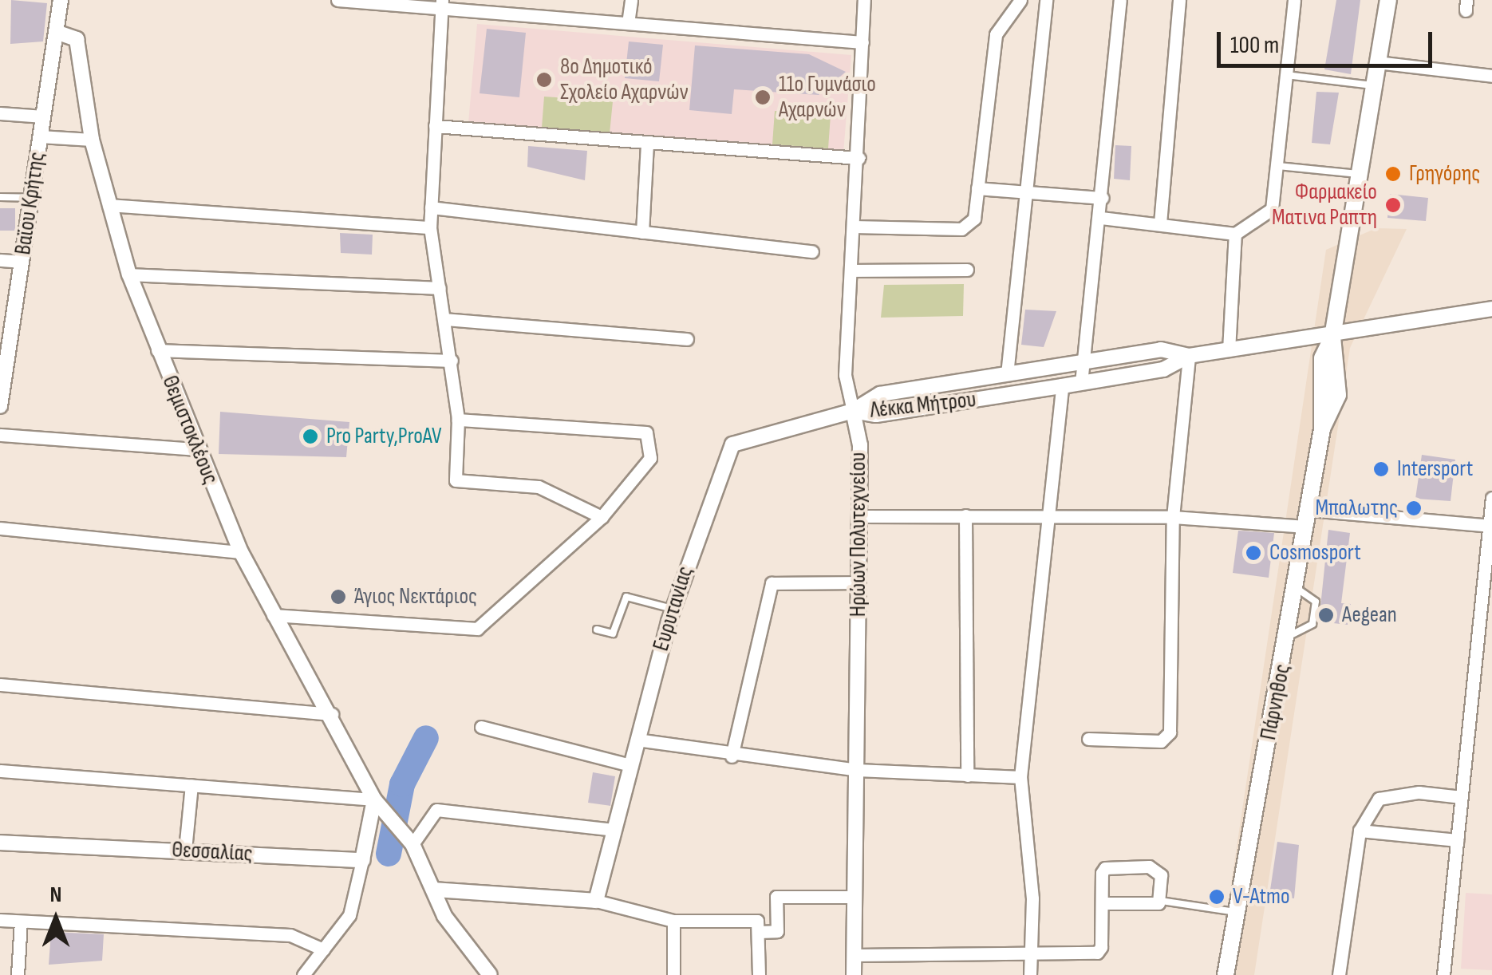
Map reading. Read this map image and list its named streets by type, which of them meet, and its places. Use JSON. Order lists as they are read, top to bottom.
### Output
{
  "streets": {
    "main road": ["Πάρνηθος"],
    "street": [
      "Βαϊου Κρήτης",
      "Λέκκα Μήτρου",
      "Θεμιστοκλέους",
      "Ηρώων Πολυτεχνείου",
      "Ευρυτανίας",
      "Θεσσαλίας"
    ]
  },
  "crossings": [
    ["Βαϊου Κρήτης", "Θεμιστοκλέους"],
    ["Λέκκα Μήτρου", "Ηρώων Πολυτεχνείου"],
    ["Λέκκα Μήτρου", "Ευρυτανίας"],
    ["Λέκκα Μήτρου", "Πάρνηθος"],
    ["Ηρώων Πολυτεχνείου", "Ευρυτανίας"]
  ],
  "places": [
    "8ο Δημοτικό Σχολείο Αχαρνών",
    "11ο Γυμνάσιο Αχαρνών",
    "Γρηγόρης",
    "Φαρμακείο Ματινα Ραπτη",
    "Pro Party,ProAV",
    "Intersport",
    "Μπαλωτης",
    "Cosmosport",
    "Άγιος Νεκτάριος",
    "Aegean",
    "V-Atmo"
  ],
  "scale_bar": "100 m",
  "north": "top"
}
